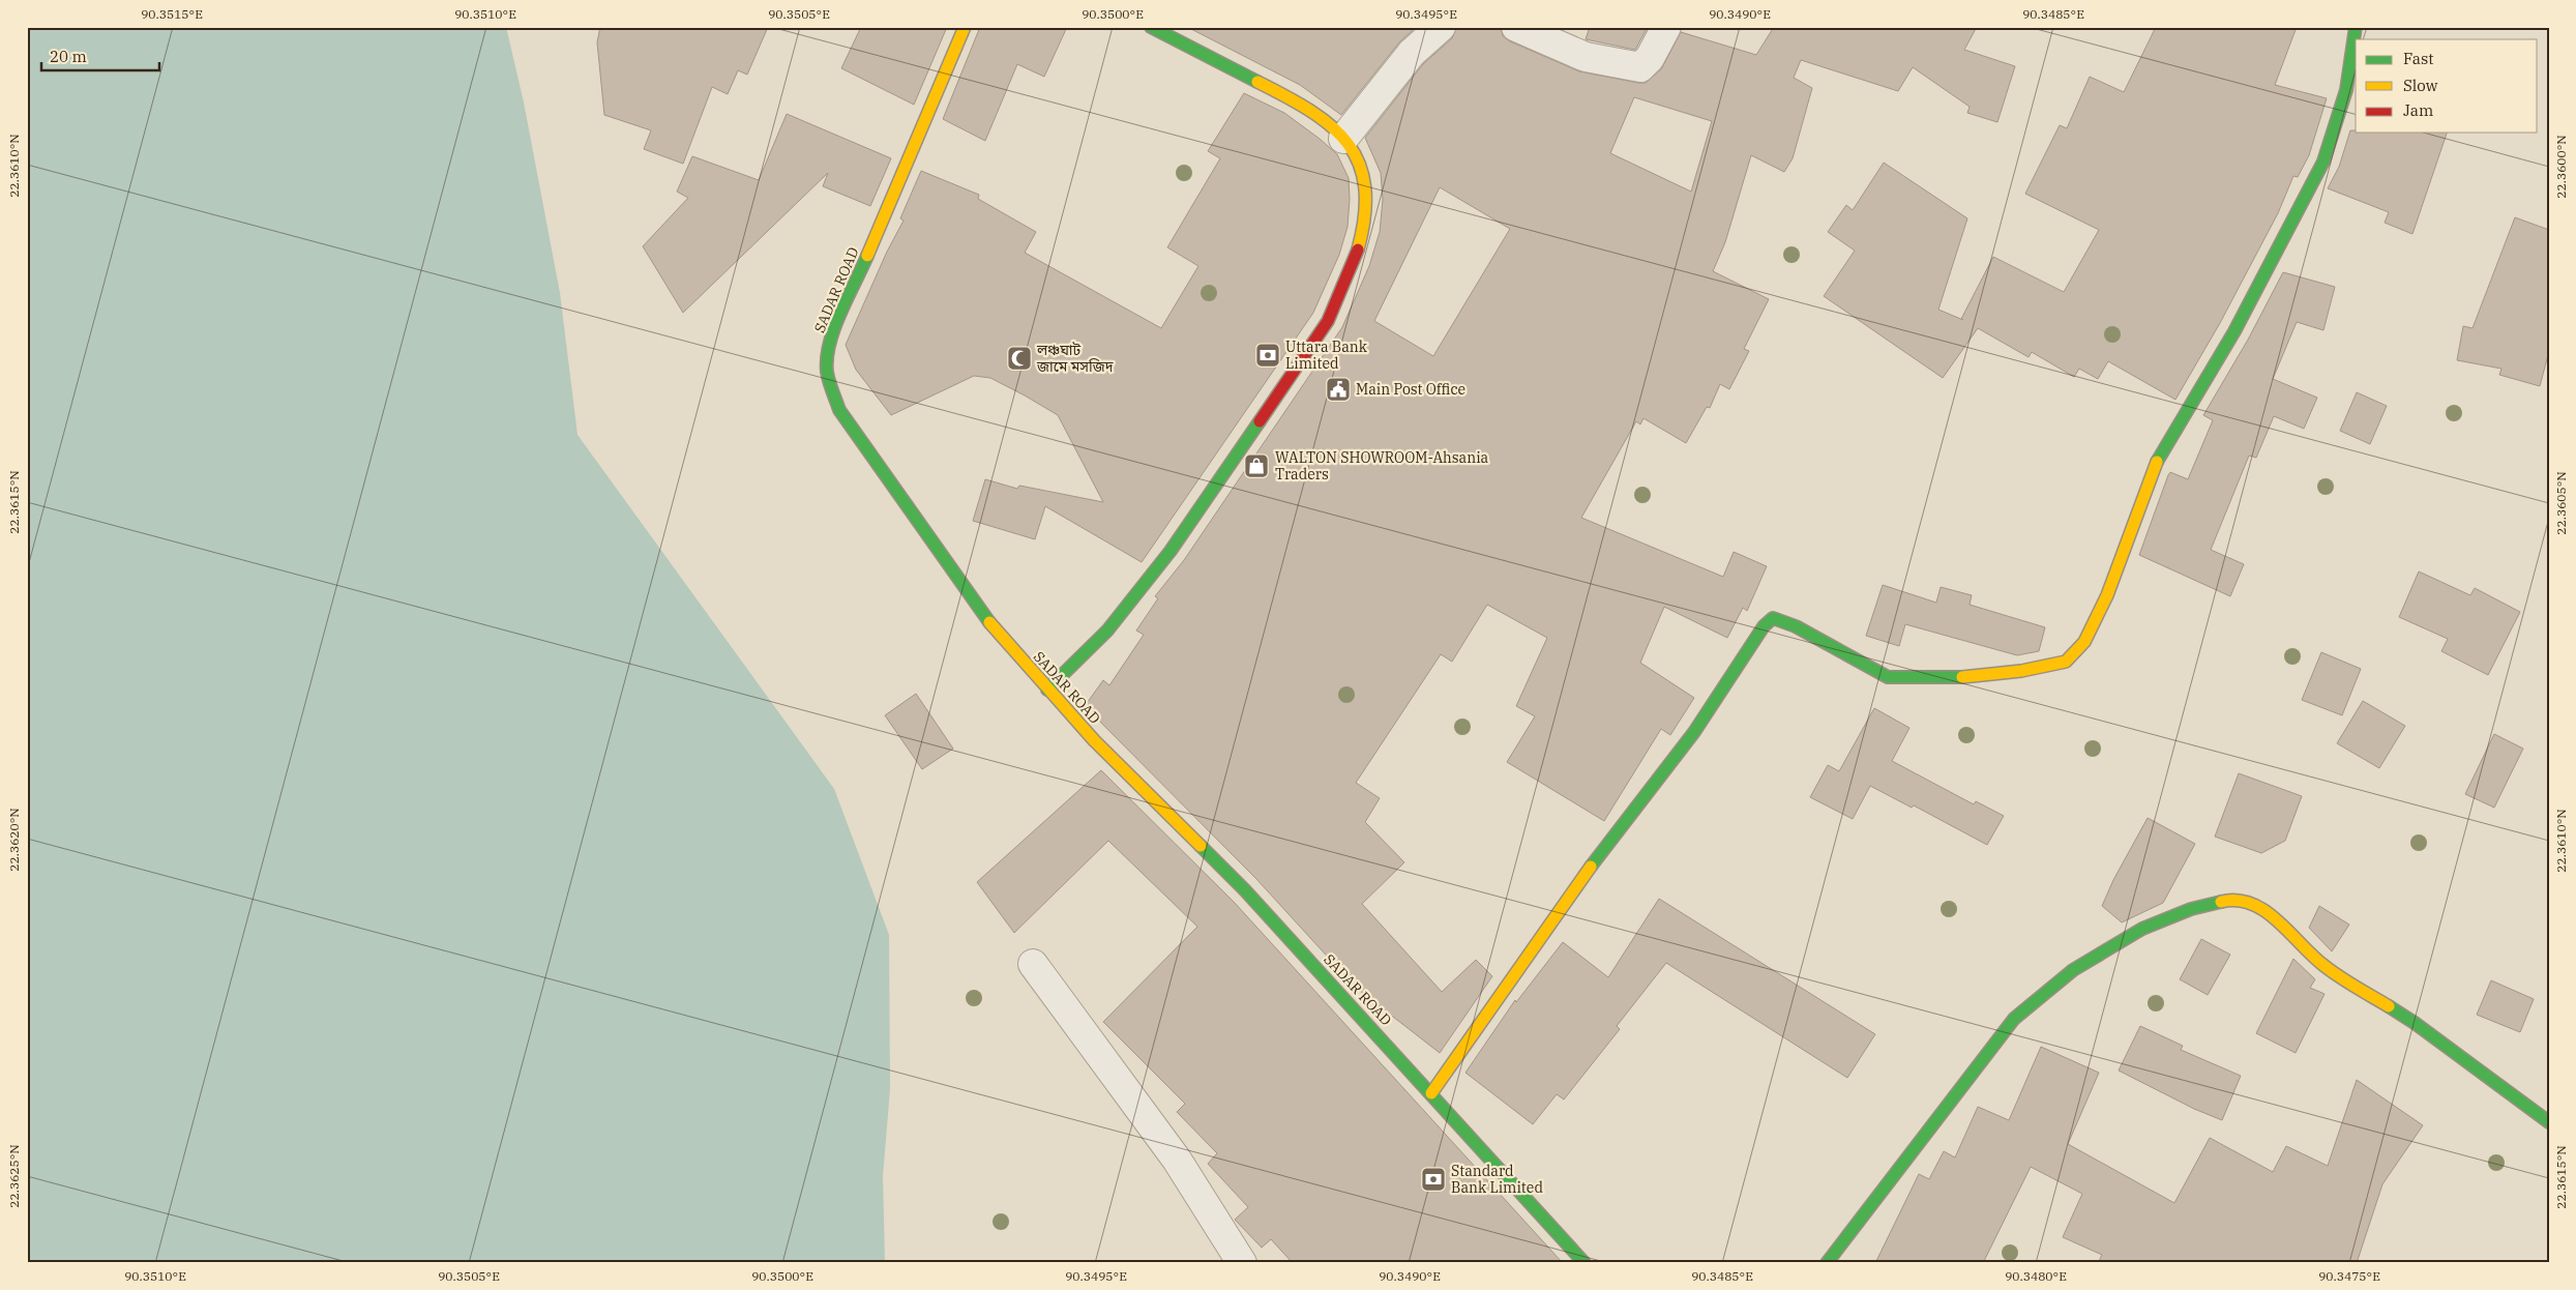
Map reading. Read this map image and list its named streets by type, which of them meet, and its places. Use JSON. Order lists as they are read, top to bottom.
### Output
{
  "streets": {
    "street": ["SADAR ROAD"]
  },
  "places": {
    "bank": ["Uttara Bank Limited", "Standard Bank Limited"],
    "mosque": ["লঞ্চঘাট জামে মসজিদ"],
    "public building": ["Main Post Office"],
    "shop": ["WALTON SHOWROOM-Ahsania Traders"]
  },
  "legend": ["Fast", "Slow", "Jam"],
  "scale_bar": "20 m",
  "coordinates": [
    "90.3515°E",
    "90.3510°E",
    "90.3505°E",
    "90.3500°E",
    "90.3495°E",
    "90.3490°E",
    "90.3485°E",
    "22.3610°N",
    "22.3600°N",
    "22.3615°N",
    "22.3605°N",
    "22.3620°N",
    "22.3625°N",
    "90.3480°E",
    "90.3475°E"
  ]
}
